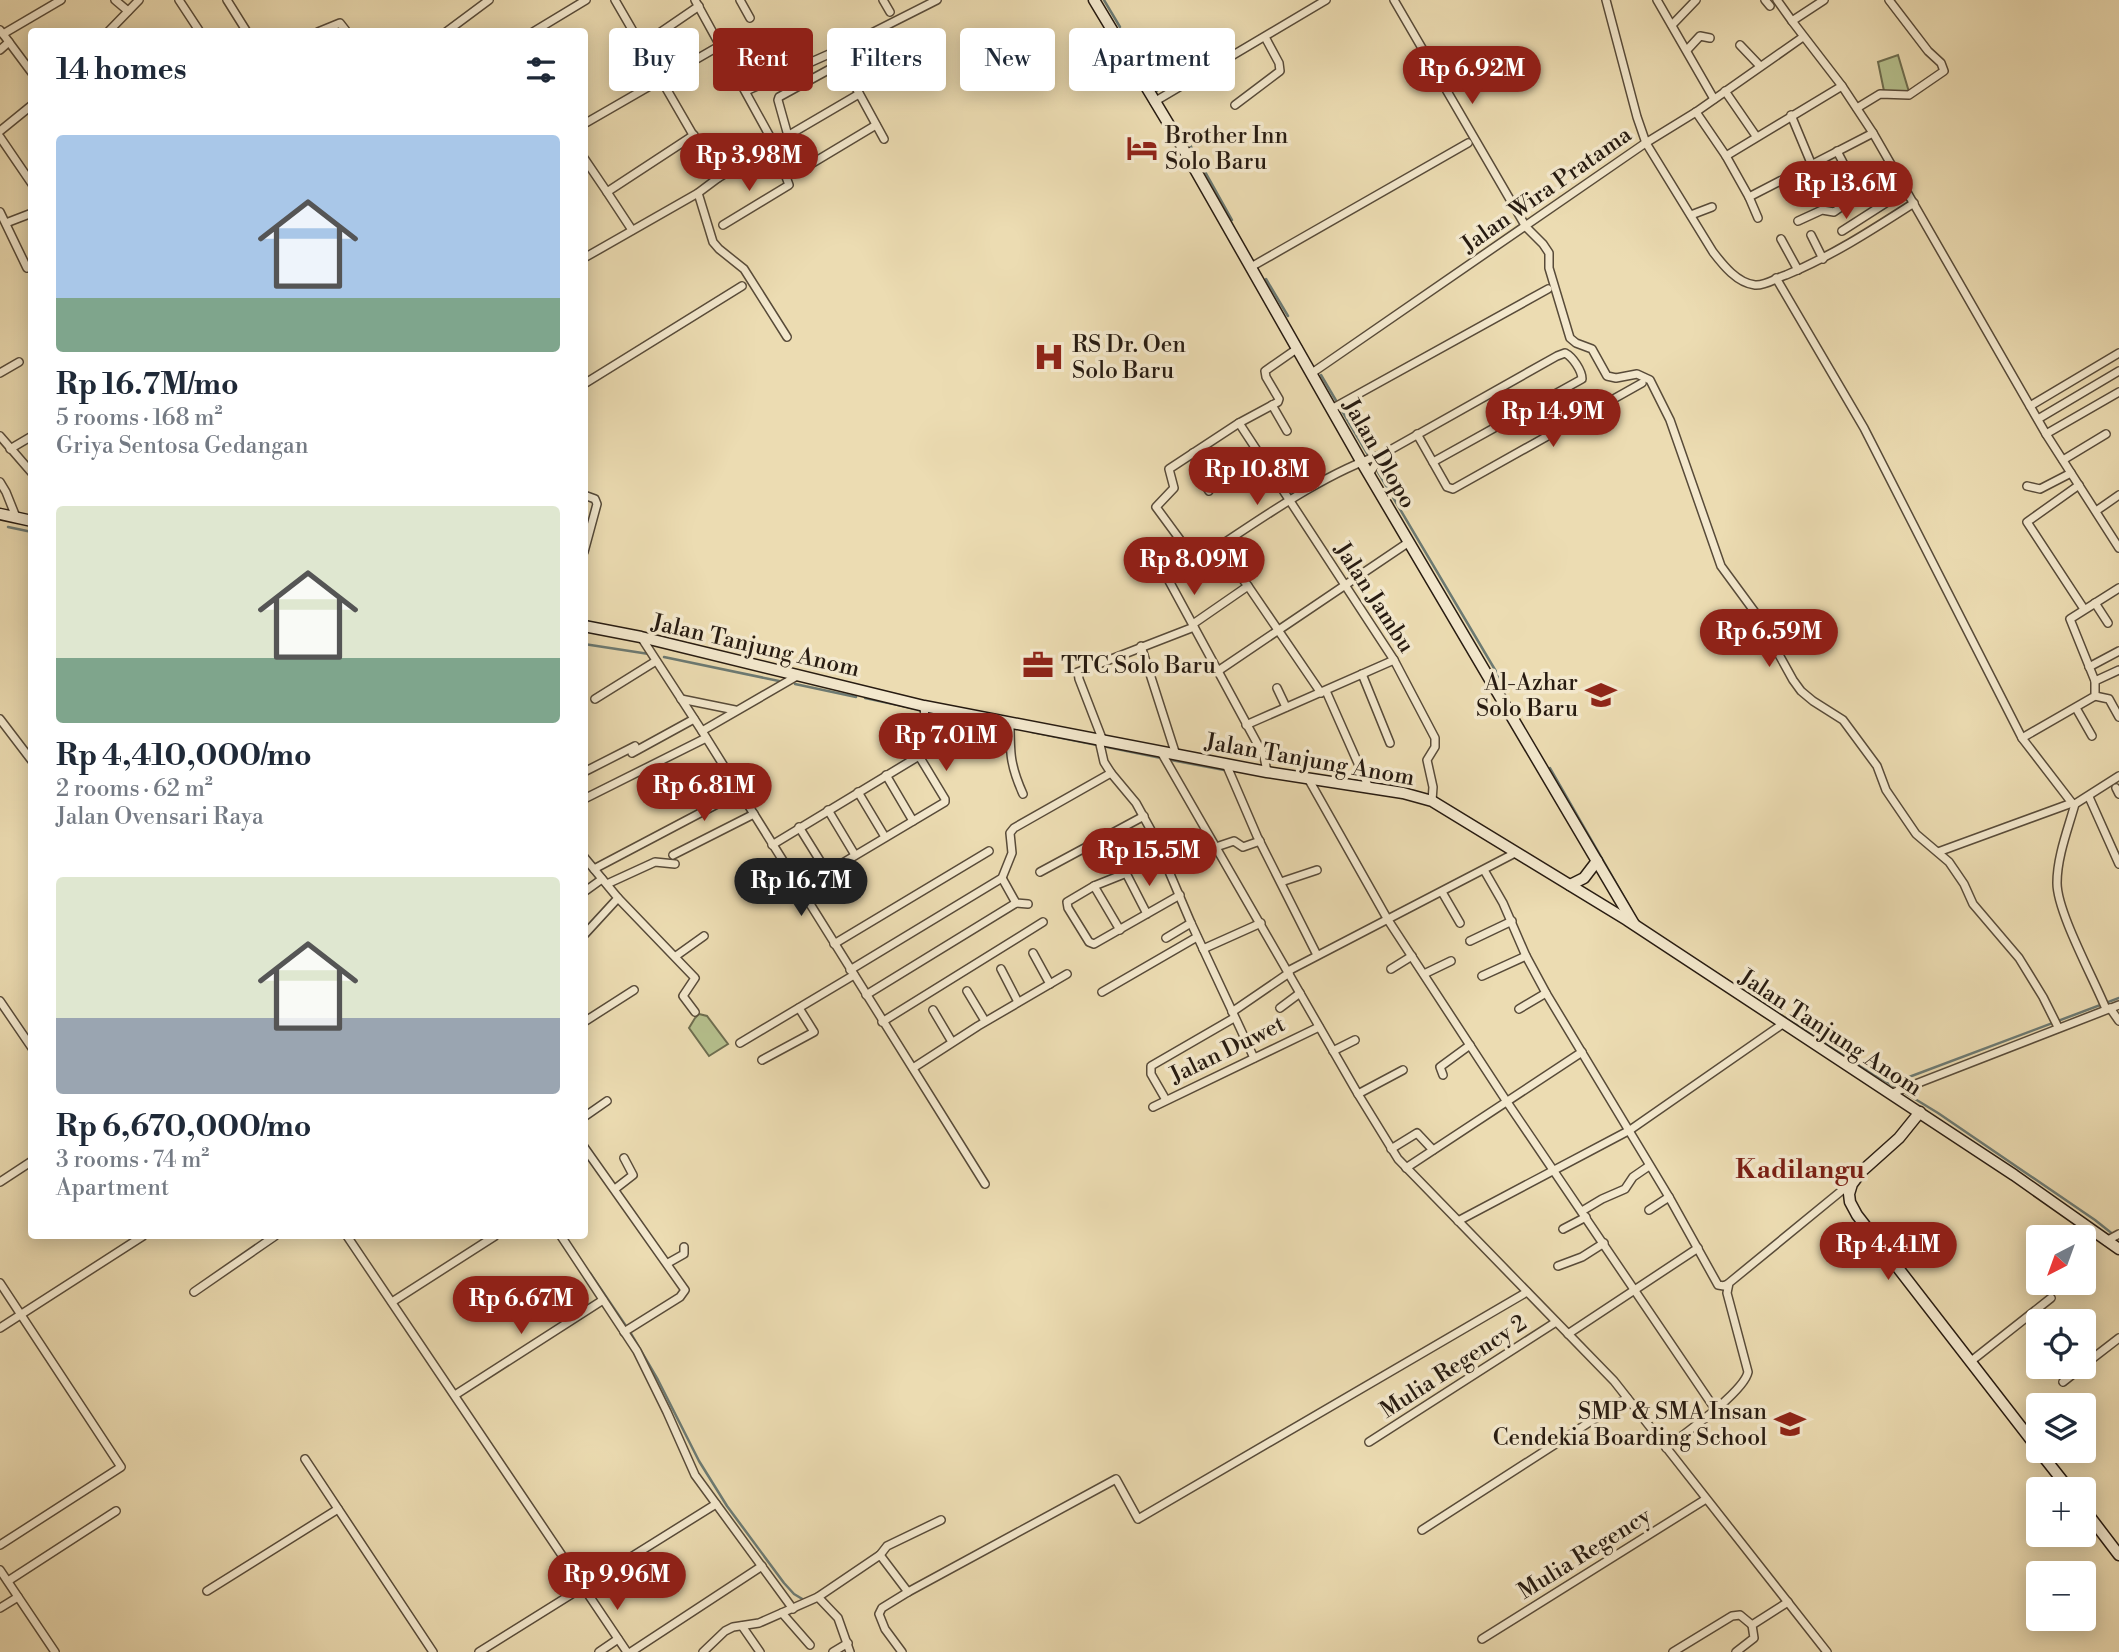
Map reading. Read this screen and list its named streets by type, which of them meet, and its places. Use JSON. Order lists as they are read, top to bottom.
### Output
{
  "streets": {
    "main road": ["Jalan Dlopo", "Jalan Tanjung Anom"],
    "street": [
      "Jalan Wira Pratama",
      "Jalan Jambu",
      "Jalan Duwet",
      "Mulia Regency 2",
      "Mulia Regency"
    ]
  },
  "crossings": [
    ["Jalan Wira Pratama", "Jalan Dlopo"],
    ["Jalan Dlopo", "Jalan Tanjung Anom"],
    ["Jalan Jambu", "Jalan Tanjung Anom"]
  ],
  "districts": ["Kadilangu"],
  "places": {
    "hotel": ["Brother Inn Solo Baru"],
    "hospital": ["RS Dr. Oen Solo Baru"],
    "office": ["TTC Solo Baru"],
    "school or university": ["Al-Azhar Solo Baru", "SMP & SMA Insan Cendekia Boarding School"]
  },
  "north": "bottom left",
  "page": {
    "chip": [
      "Buy",
      "Rent",
      "Filters",
      "New",
      "Apartment"
    ],
    "heading": "14 homes",
    "price": [
      "Rp 6.92M",
      "Rp 3.98M",
      "Rp 13.6M",
      "Rp 14.9M",
      "Rp 10.8M",
      "Rp 8.09M",
      "Rp 6.59M",
      "Rp 7.01M",
      "Rp 6.81M",
      "Rp 15.5M",
      "Rp 16.7M",
      "Rp 4.41M",
      "Rp 6.67M",
      "Rp 9.96M"
    ],
    "list": [
      {
        "name": "Rp 16.7M/mo",
        "note": "5 rooms · 168 m² · Griya Sentosa Gedangan"
      },
      {
        "name": "Rp 4,410,000/mo",
        "note": "2 rooms · 62 m² · Jalan Ovensari Raya"
      },
      {
        "name": "Rp 6,670,000/mo",
        "note": "3 rooms · 74 m² · Apartment"
      }
    ],
    "map_buttons": ["+", "−"]
  }
}
